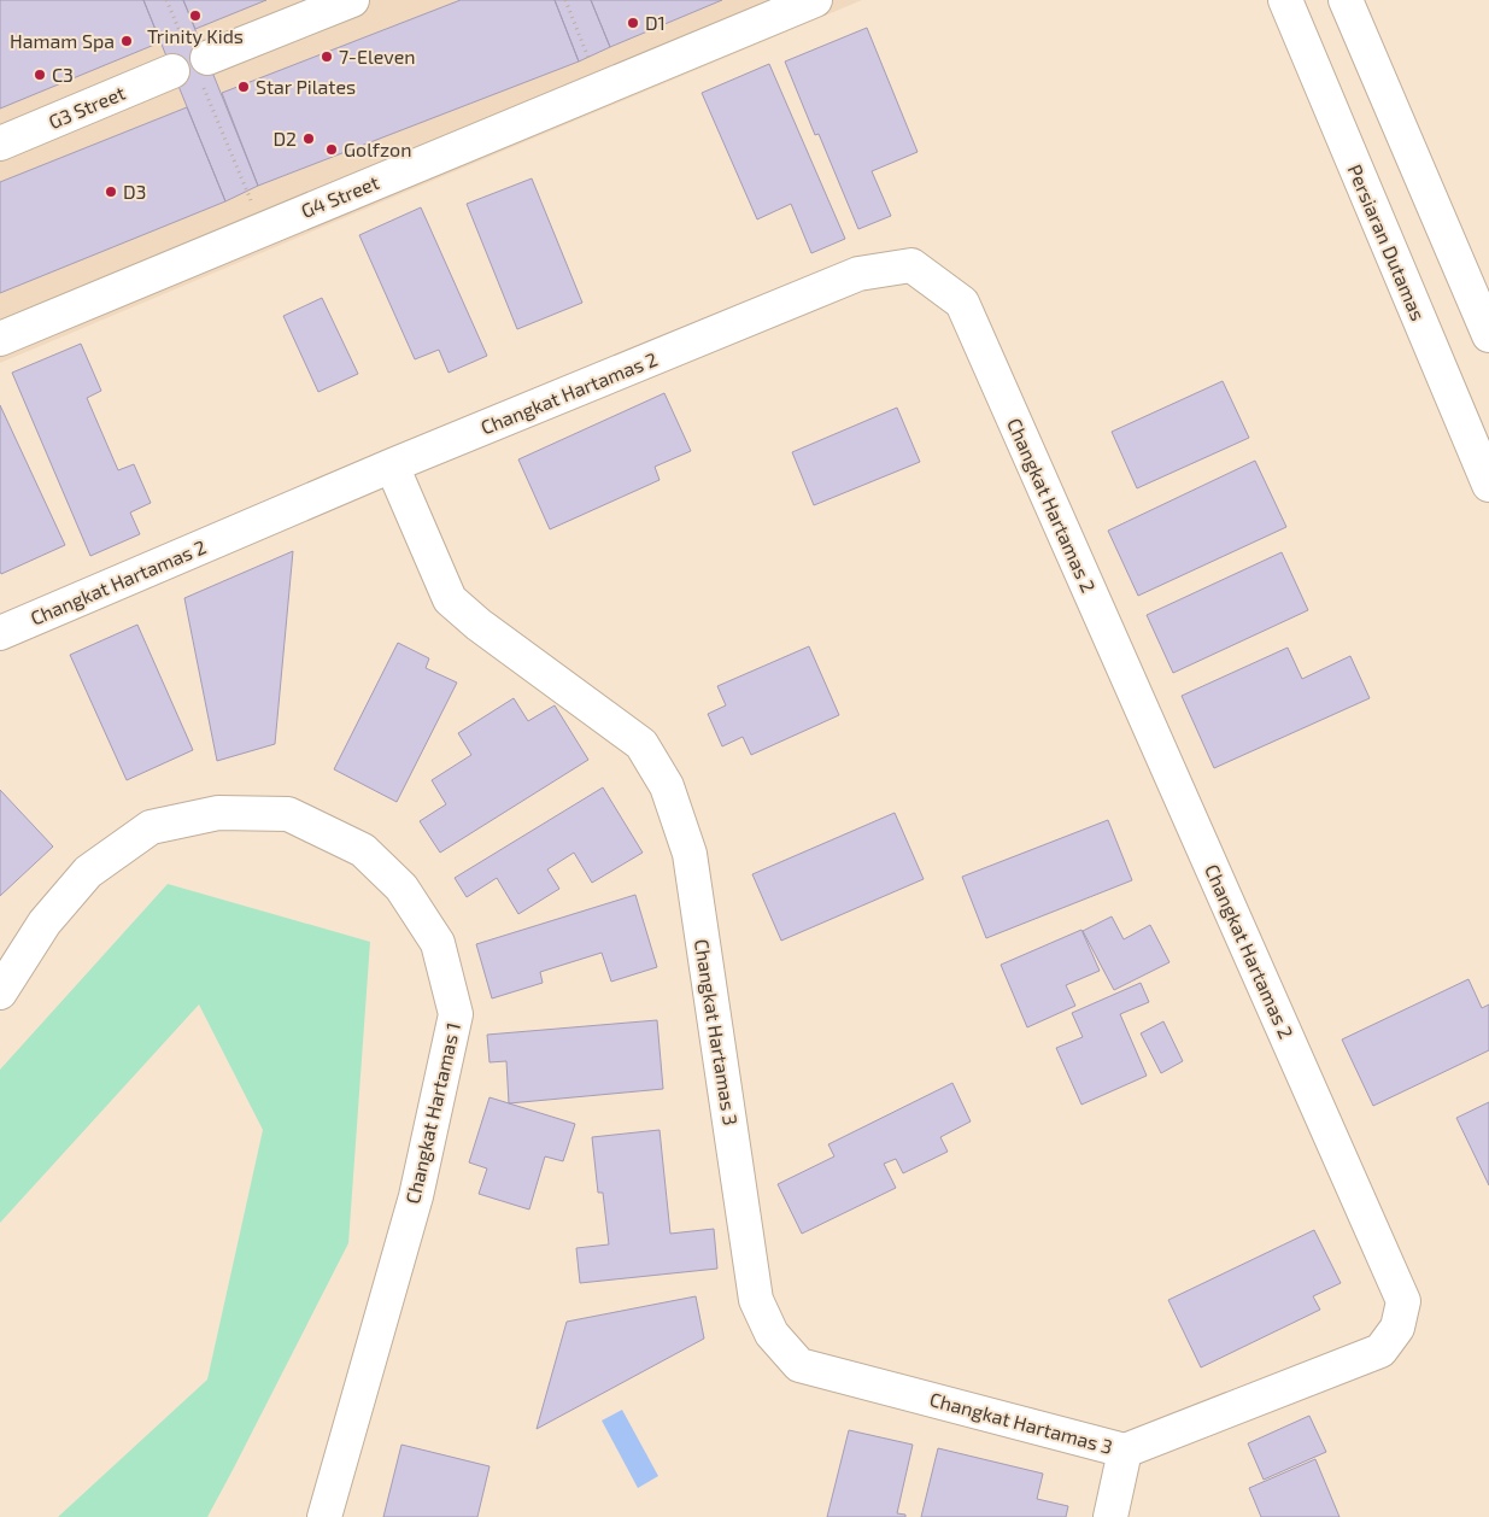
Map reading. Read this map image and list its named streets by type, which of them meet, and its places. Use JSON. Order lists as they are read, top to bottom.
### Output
{
  "streets": {
    "street": [
      "G3 Street",
      "G4 Street",
      "Persiaran Dutamas",
      "Changkat Hartamas 2",
      "Changkat Hartamas 3",
      "Changkat Hartamas 1"
    ]
  },
  "crossings": [
    ["Changkat Hartamas 2", "Changkat Hartamas 3"]
  ],
  "places": [
    "Trinity Kids",
    "D1",
    "Hamam Spa",
    "7-Eleven",
    "C3",
    "Star Pilates",
    "D2",
    "Golfzon",
    "D3"
  ]
}
